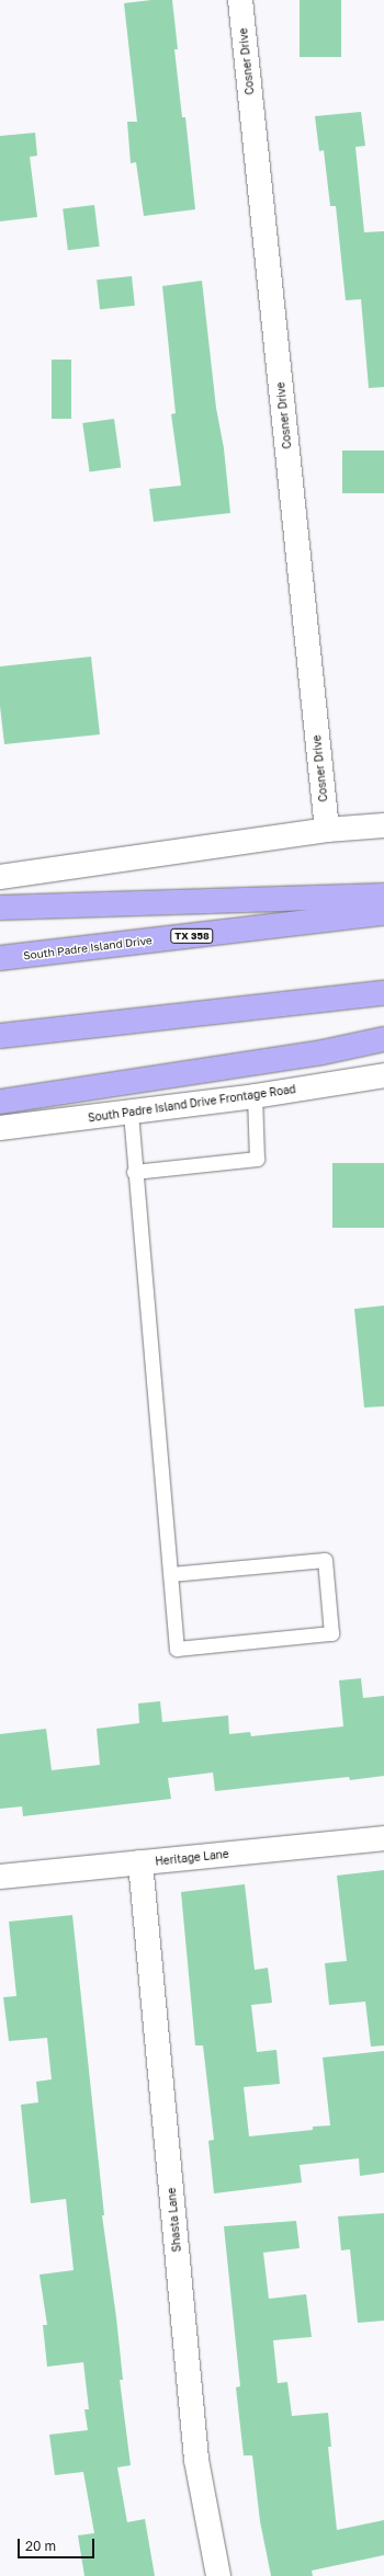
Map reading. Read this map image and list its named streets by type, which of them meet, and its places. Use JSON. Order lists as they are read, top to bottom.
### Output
{
  "streets": {
    "highway": ["TX 358", "South Padre Island Drive"],
    "street": [
      "Cosner Drive",
      "South Padre Island Drive Frontage Road",
      "Heritage Lane",
      "Shasta Lane"
    ]
  },
  "crossings": [
    ["Heritage Lane", "Shasta Lane"]
  ],
  "scale_bar": "20 m"
}
